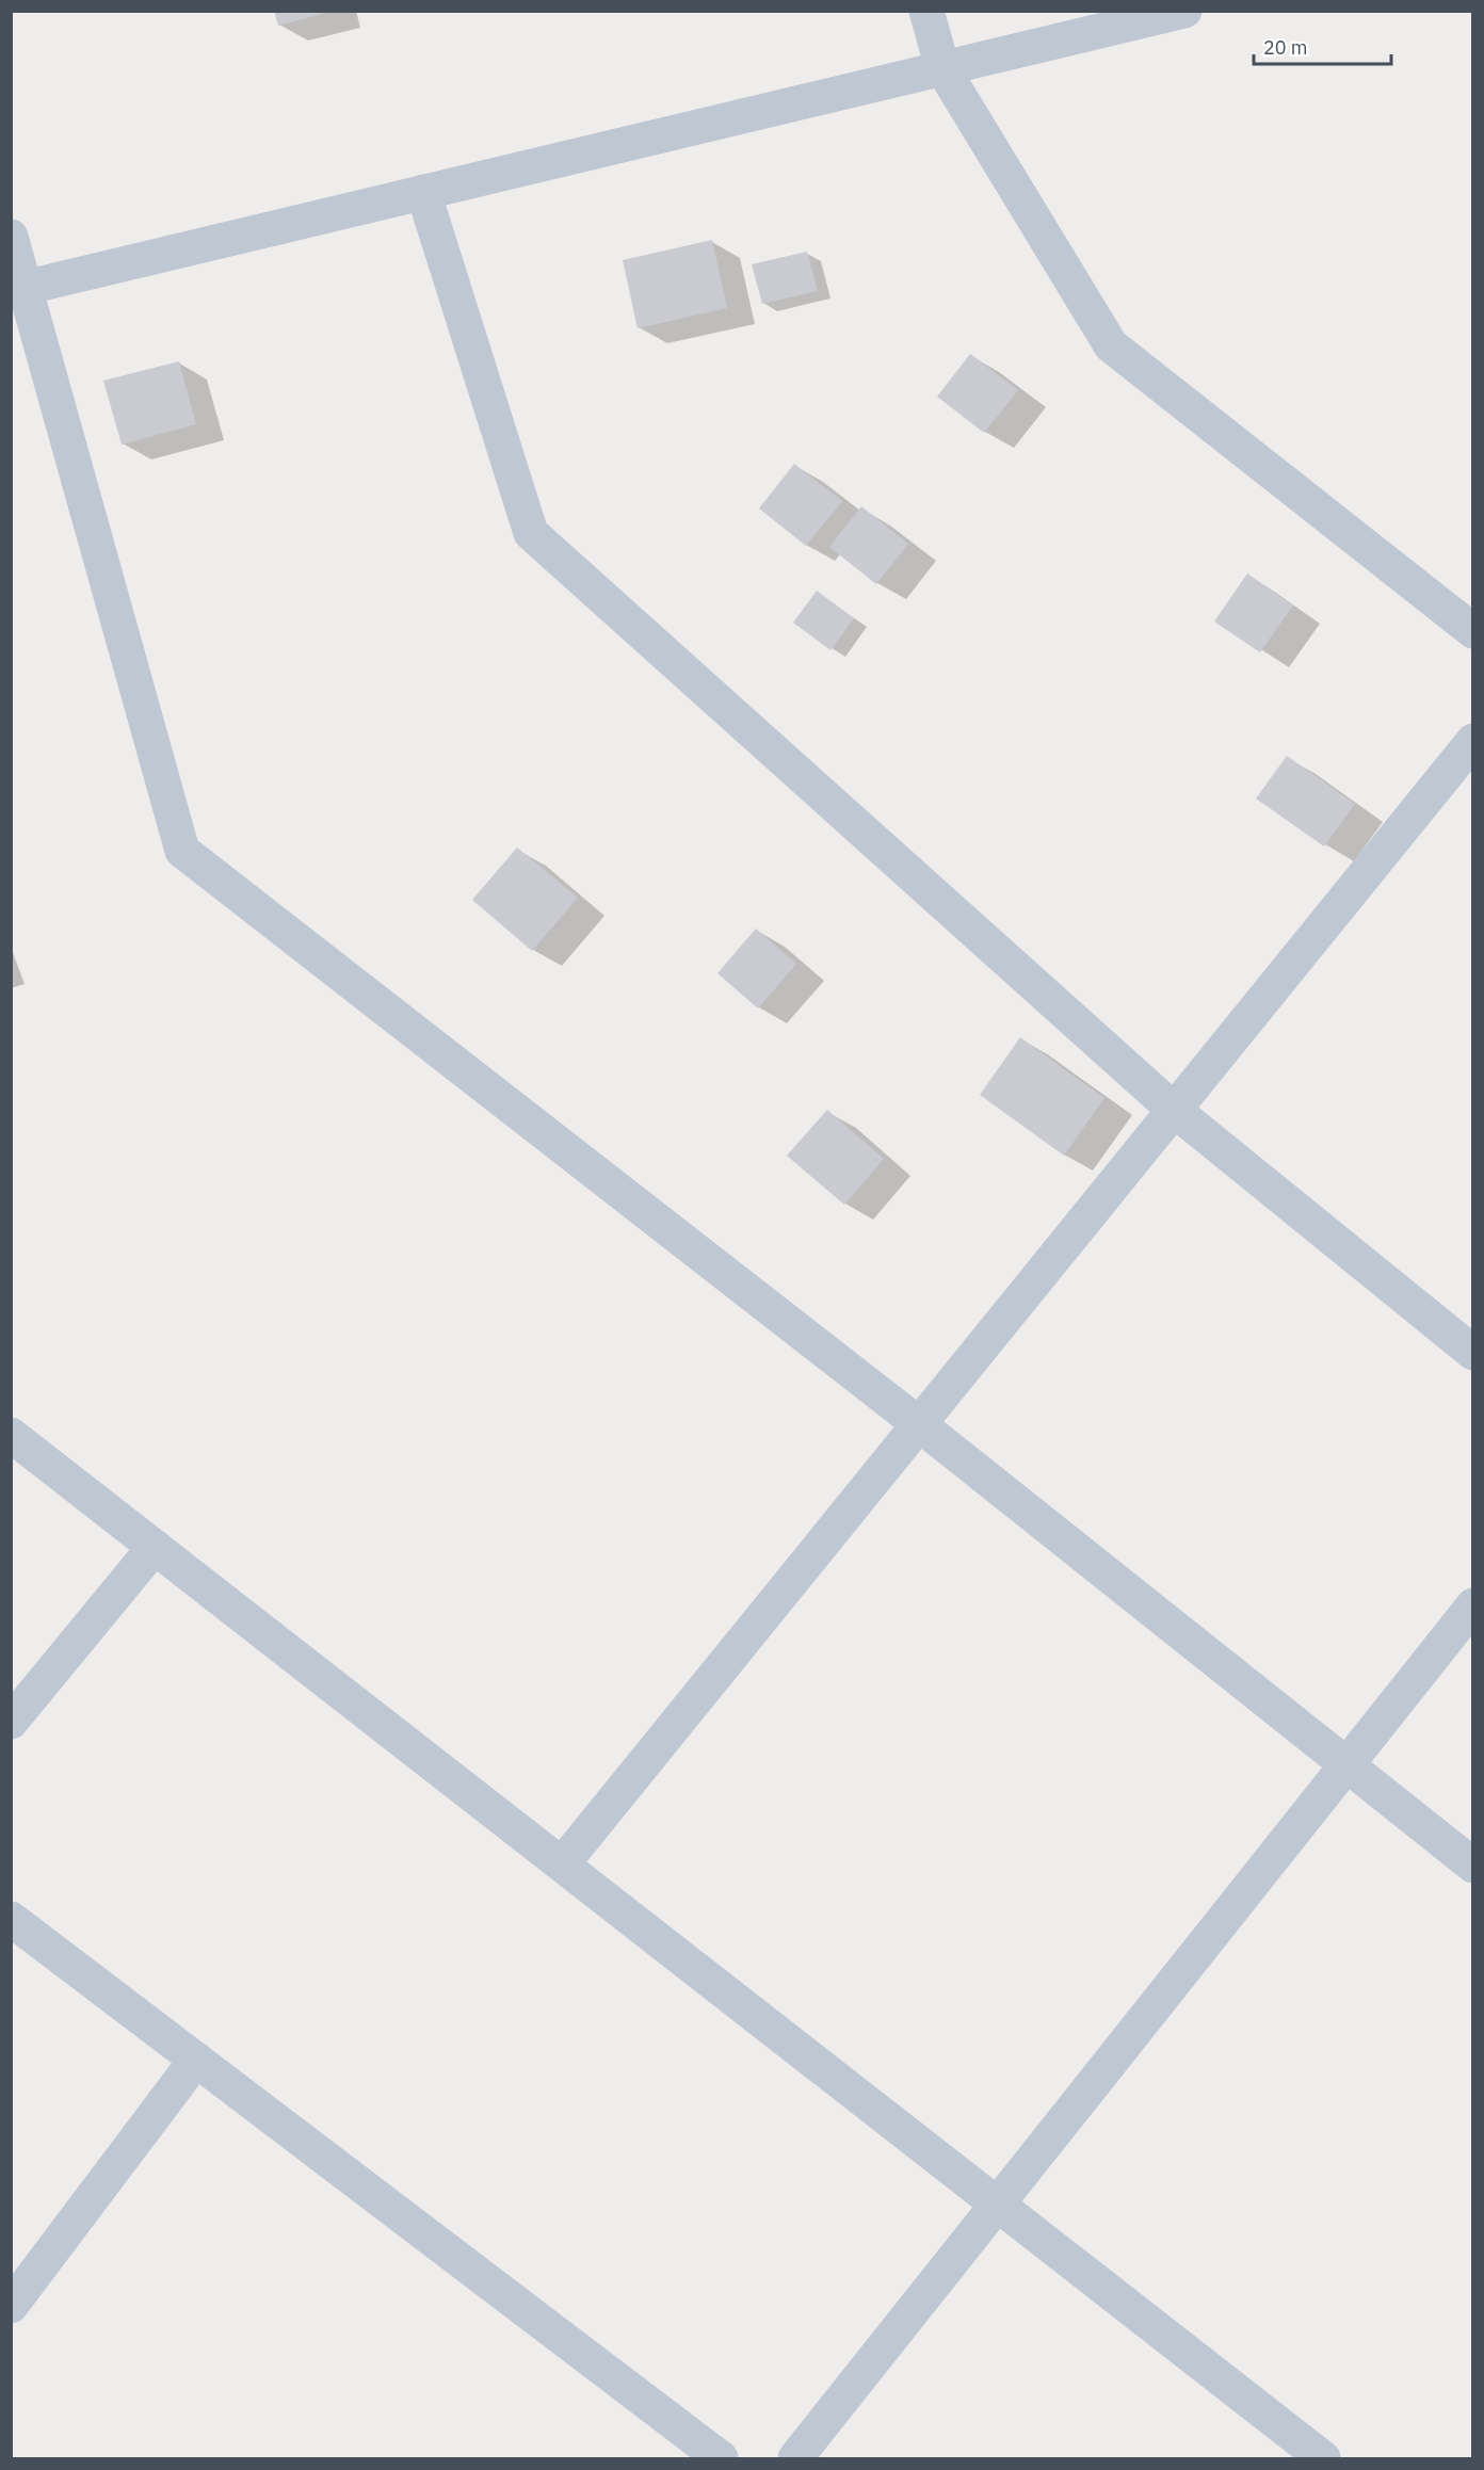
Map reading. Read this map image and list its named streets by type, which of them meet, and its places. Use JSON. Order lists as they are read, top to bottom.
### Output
{
  "scale_bar": "20 m"
}
